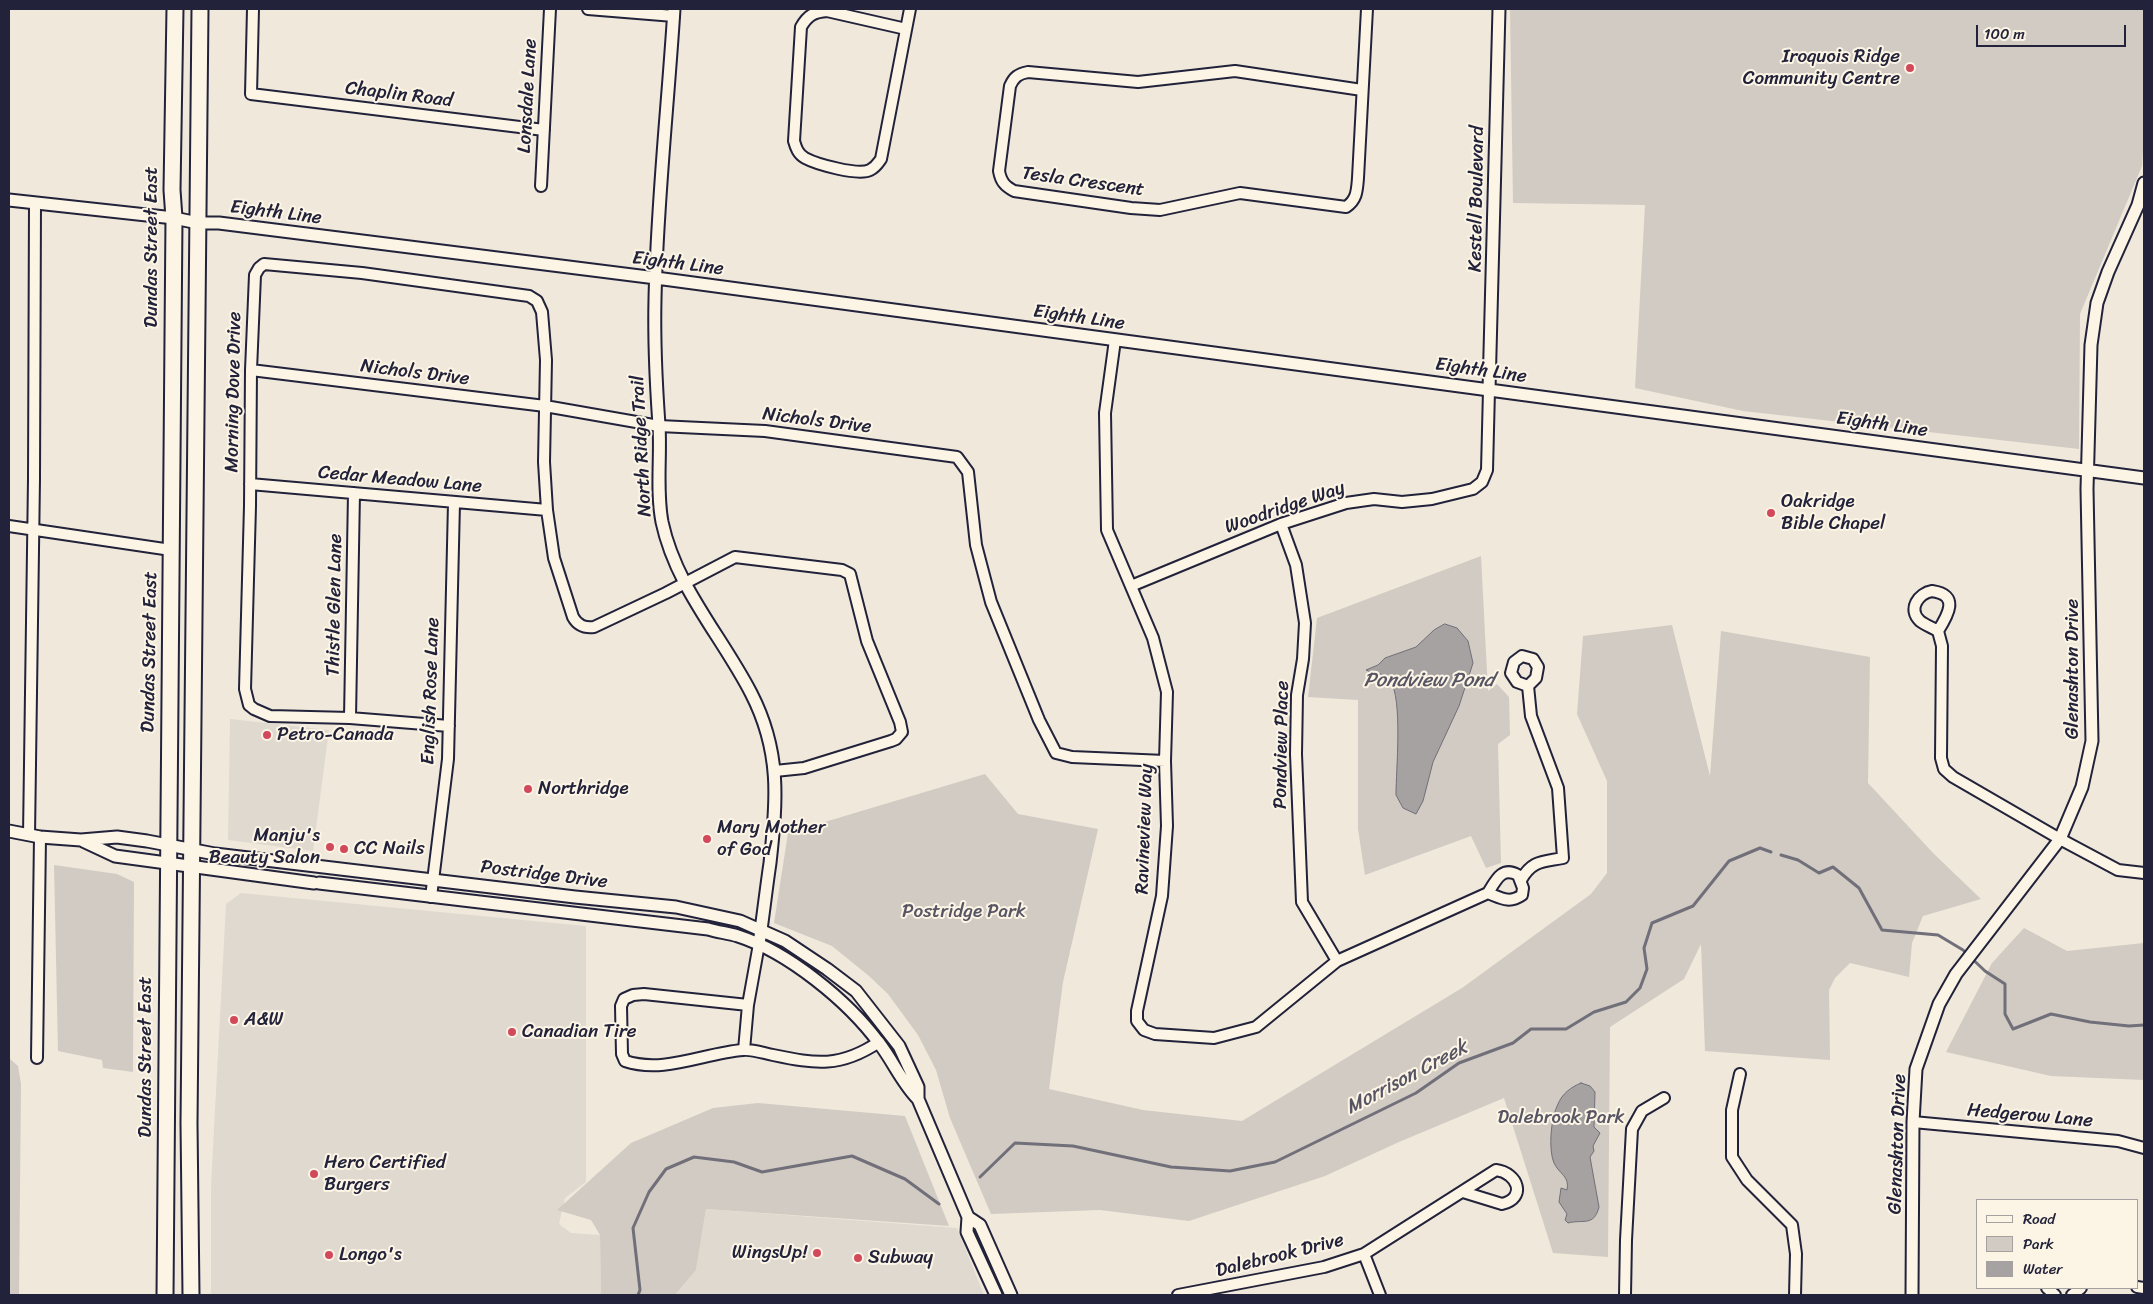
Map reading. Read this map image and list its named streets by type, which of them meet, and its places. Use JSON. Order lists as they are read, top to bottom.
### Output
{
  "streets": {
    "main road": ["Dundas Street East"],
    "street": [
      "Chaplin Road",
      "Lonsdale Lane",
      "Tesla Crescent",
      "Kestell Boulevard",
      "Eighth Line",
      "Nichols Drive",
      "Morning Dove Drive",
      "North Ridge Trail",
      "Cedar Meadow Lane",
      "Woodridge Way",
      "Thistle Glen Lane",
      "Glenashton Drive",
      "English Rose Lane",
      "Pondview Place",
      "Ravineview Way",
      "Postridge Drive",
      "Hedgerow Lane",
      "Dalebrook Drive"
    ]
  },
  "crossings": [
    ["Chaplin Road", "Lonsdale Lane"],
    ["Kestell Boulevard", "Eighth Line"],
    ["Kestell Boulevard", "Woodridge Way"],
    ["Eighth Line", "Dundas Street East"],
    ["Eighth Line", "North Ridge Trail"],
    ["Eighth Line", "Woodridge Way"],
    ["Eighth Line", "Glenashton Drive"],
    ["Eighth Line", "Ravineview Way"],
    ["Dundas Street East", "Postridge Drive"],
    ["Nichols Drive", "Morning Dove Drive"],
    ["Nichols Drive", "North Ridge Trail"],
    ["Nichols Drive", "Ravineview Way"],
    ["Morning Dove Drive", "Cedar Meadow Lane"],
    ["Morning Dove Drive", "Thistle Glen Lane"],
    ["Morning Dove Drive", "English Rose Lane"],
    ["North Ridge Trail", "Postridge Drive"],
    ["Cedar Meadow Lane", "Thistle Glen Lane"],
    ["Cedar Meadow Lane", "English Rose Lane"],
    ["Woodridge Way", "Pondview Place"],
    ["Woodridge Way", "Ravineview Way"],
    ["Glenashton Drive", "Hedgerow Lane"],
    ["English Rose Lane", "Postridge Drive"],
    ["Pondview Place", "Ravineview Way"]
  ],
  "water": ["Pondview Pond", "Morrison Creek"],
  "parks": ["Postridge Park", "Dalebrook Park"],
  "places": [
    "Iroquois Ridge Community Centre",
    "Oakridge Bible Chapel",
    "Petro-Canada",
    "Northridge",
    "Mary Mother of God",
    "Manju's Beauty Salon",
    "CC Nails",
    "A&W",
    "Canadian Tire",
    "Hero Certified Burgers",
    "WingsUp!",
    "Longo's",
    "Subway"
  ],
  "legend": ["Road", "Park", "Water"],
  "scale_bar": "100 m"
}
